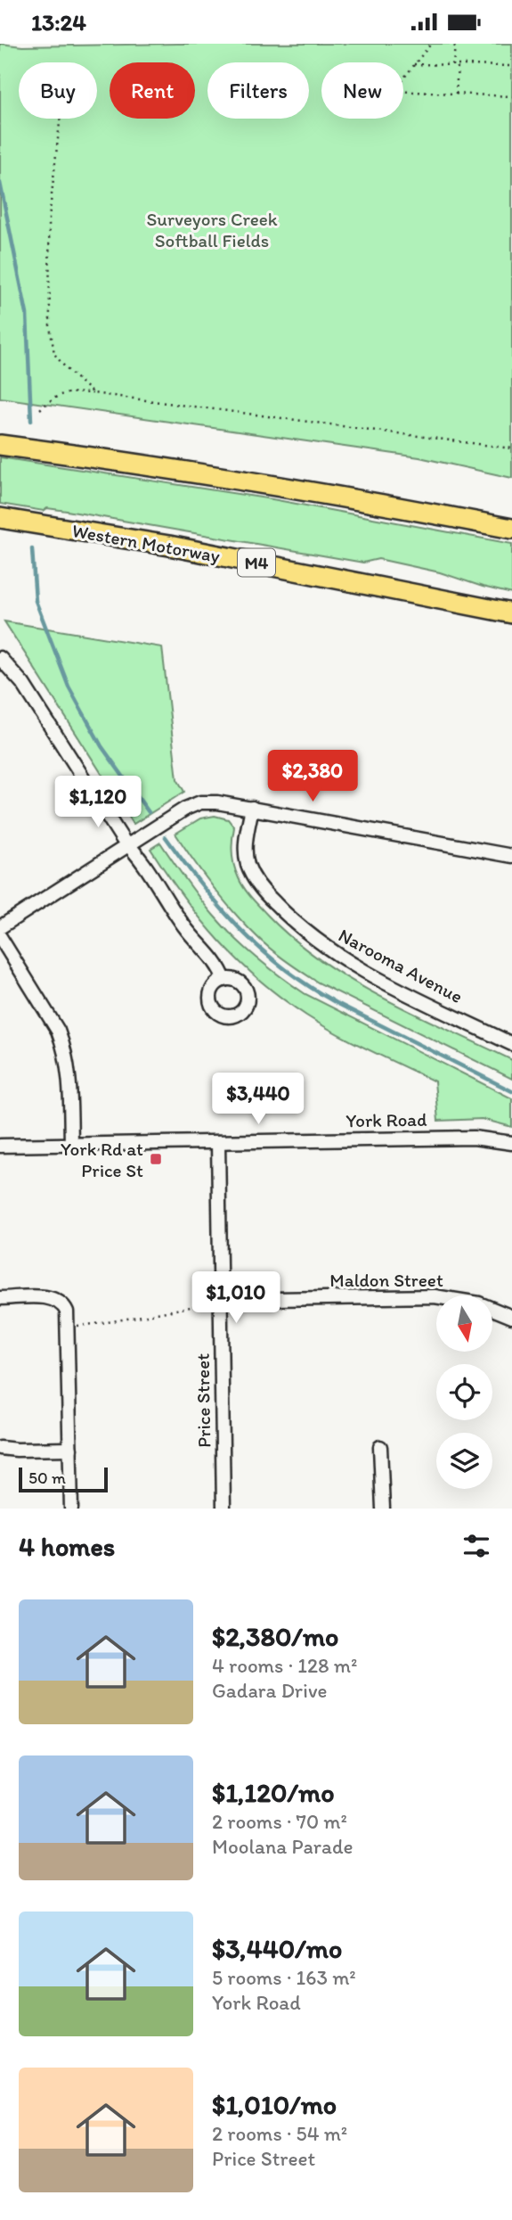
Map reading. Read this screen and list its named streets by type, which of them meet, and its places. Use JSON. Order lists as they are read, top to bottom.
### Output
{
  "streets": {
    "highway": ["Western Motorway", "M4"],
    "street": [
      "Narooma Avenue",
      "York Road",
      "Maldon Street",
      "Price Street"
    ]
  },
  "crossings": [
    ["York Road", "Price Street"],
    ["Maldon Street", "Price Street"]
  ],
  "parks": ["Surveyors Creek Softball Fields"],
  "places": {
    "transit": ["York Rd at Price St"]
  },
  "scale_bar": "50 m",
  "north": "bottom",
  "page": {
    "status": "13:24",
    "chip": [
      "Buy",
      "Rent",
      "Filters",
      "New"
    ],
    "price": [
      "$2,380",
      "$1,120",
      "$3,440",
      "$1,010"
    ],
    "scale": "50 m",
    "heading": "4 homes",
    "list": [
      {
        "name": "$2,380/mo",
        "note": "4 rooms · 128 m² · Gadara Drive"
      },
      {
        "name": "$1,120/mo",
        "note": "2 rooms · 70 m² · Moolana Parade"
      },
      {
        "name": "$3,440/mo",
        "note": "5 rooms · 163 m² · York Road"
      },
      {
        "name": "$1,010/mo",
        "note": "2 rooms · 54 m² · Price Street"
      }
    ]
  }
}
